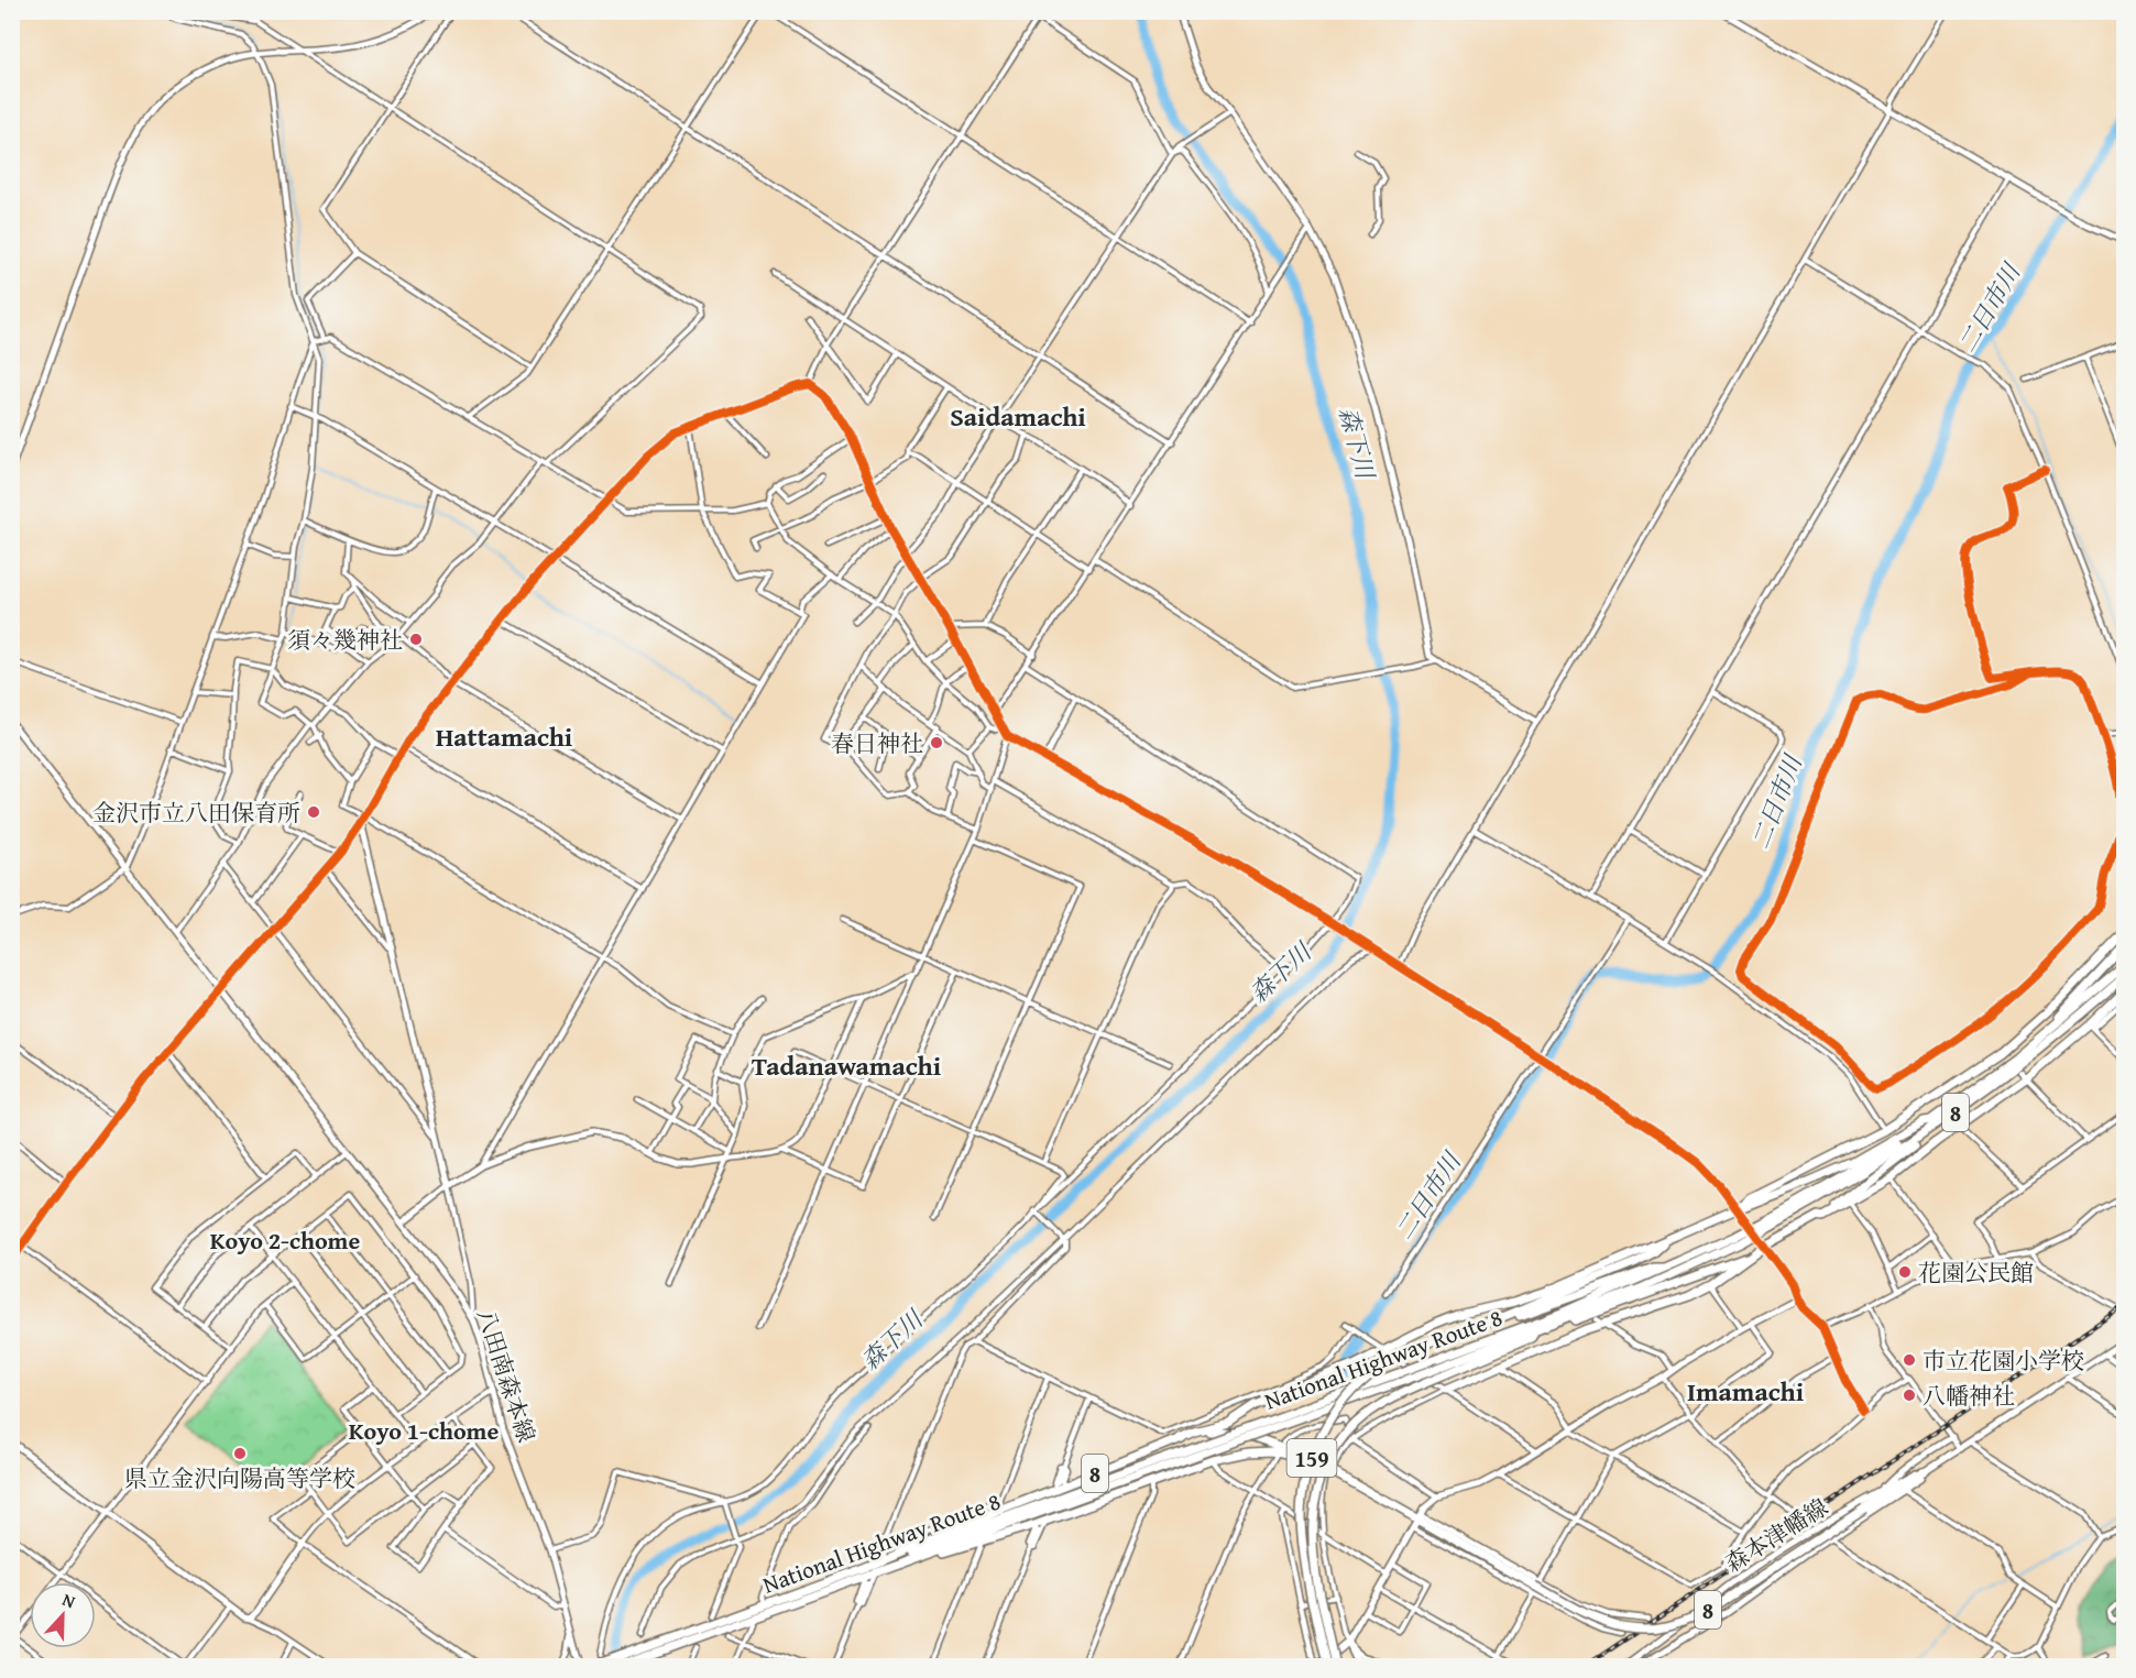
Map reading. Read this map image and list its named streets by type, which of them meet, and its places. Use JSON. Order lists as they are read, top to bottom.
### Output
{
  "streets": {
    "highway": ["8", "National Highway Route 8", "159"],
    "street": ["八田南森本線", "森本津幡線"]
  },
  "crossings": [
    ["8", "National Highway Route 8"],
    ["8", "森本津幡線"],
    ["National Highway Route 8", "159"]
  ],
  "districts": [
    "Saidamachi",
    "Hattamachi",
    "Tadanawamachi",
    "Koyo 2-chome",
    "Imamachi",
    "Koyo 1-chome"
  ],
  "water": ["二日市川", "森下川"],
  "places": [
    "須々幾神社",
    "春日神社",
    "金沢市立八田保育所",
    "花園公民館",
    "市立花園小学校",
    "八幡神社",
    "県立金沢向陽高等学校"
  ],
  "north": "top"
}
